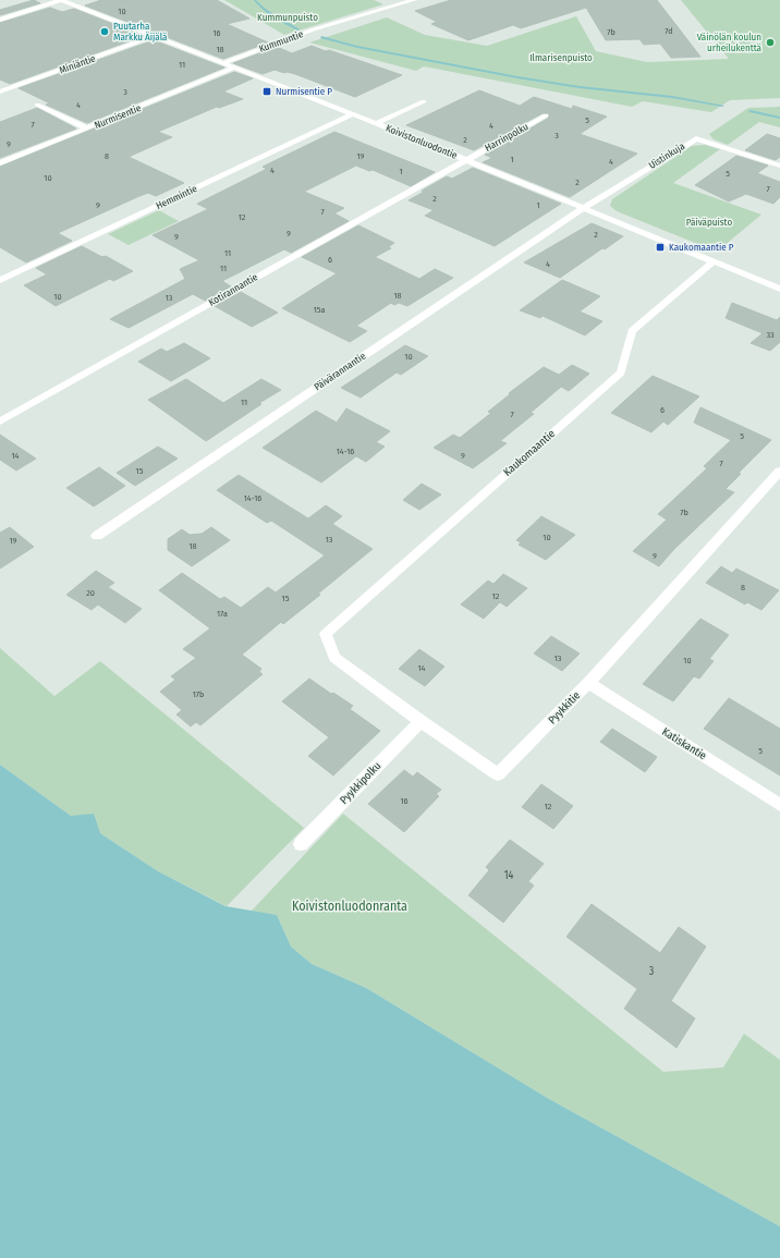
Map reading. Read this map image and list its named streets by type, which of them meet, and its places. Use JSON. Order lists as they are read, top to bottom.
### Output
{
  "streets": {
    "street": [
      "Kummuntie",
      "Miniäntie",
      "Nurmisentie",
      "Harrinpolku",
      "Koivistonluodontie",
      "Uistinkuja",
      "Hemmintie",
      "Kotirannantie",
      "Päivärannantie",
      "Kaukomaantie",
      "Pyykkitie",
      "Katiskantie",
      "Pyykkipolku"
    ]
  },
  "crossings": [
    ["Kummuntie", "Koivistonluodontie"],
    ["Miniäntie", "Koivistonluodontie"],
    ["Nurmisentie", "Koivistonluodontie"],
    ["Harrinpolku", "Koivistonluodontie"],
    ["Harrinpolku", "Kotirannantie"],
    ["Koivistonluodontie", "Uistinkuja"],
    ["Koivistonluodontie", "Hemmintie"],
    ["Koivistonluodontie", "Kotirannantie"],
    ["Koivistonluodontie", "Päivärannantie"],
    ["Koivistonluodontie", "Kaukomaantie"],
    ["Uistinkuja", "Päivärannantie"],
    ["Kaukomaantie", "Pyykkitie"],
    ["Pyykkitie", "Katiskantie"],
    ["Pyykkitie", "Pyykkipolku"]
  ],
  "parks": [
    "Kummunpuisto",
    "Ilmarisenpuisto",
    "Päiväpuisto",
    "Koivistonluodonranta"
  ],
  "places": {
    "other": ["Puutarha Markku Äijälä", "Väinölän koulun urheilukenttä"],
    "transit": ["Nurmisentie P", "Kaukomaantie P"]
  },
  "house_numbers": [
    "10",
    "7d",
    "7b",
    "16",
    "18",
    "11",
    "3",
    "4",
    "5",
    "7",
    "4",
    "3",
    "2",
    "9",
    "8",
    "19",
    "1",
    "4",
    "4",
    "1",
    "5",
    "10",
    "2",
    "7",
    "2",
    "9",
    "1",
    "7",
    "12",
    "9",
    "2",
    "9",
    "11",
    "6",
    "4",
    "11",
    "18",
    "10",
    "13",
    "15a",
    "33",
    "10",
    "11",
    "6",
    "7",
    "5",
    "14-16",
    "14",
    "9",
    "7",
    "15",
    "14-16",
    "7b",
    "10",
    "13",
    "19",
    "18",
    "9",
    "8",
    "20",
    "12",
    "15",
    "17a",
    "13",
    "10",
    "14",
    "17b",
    "5",
    "16",
    "12",
    "14",
    "3"
  ]
}
